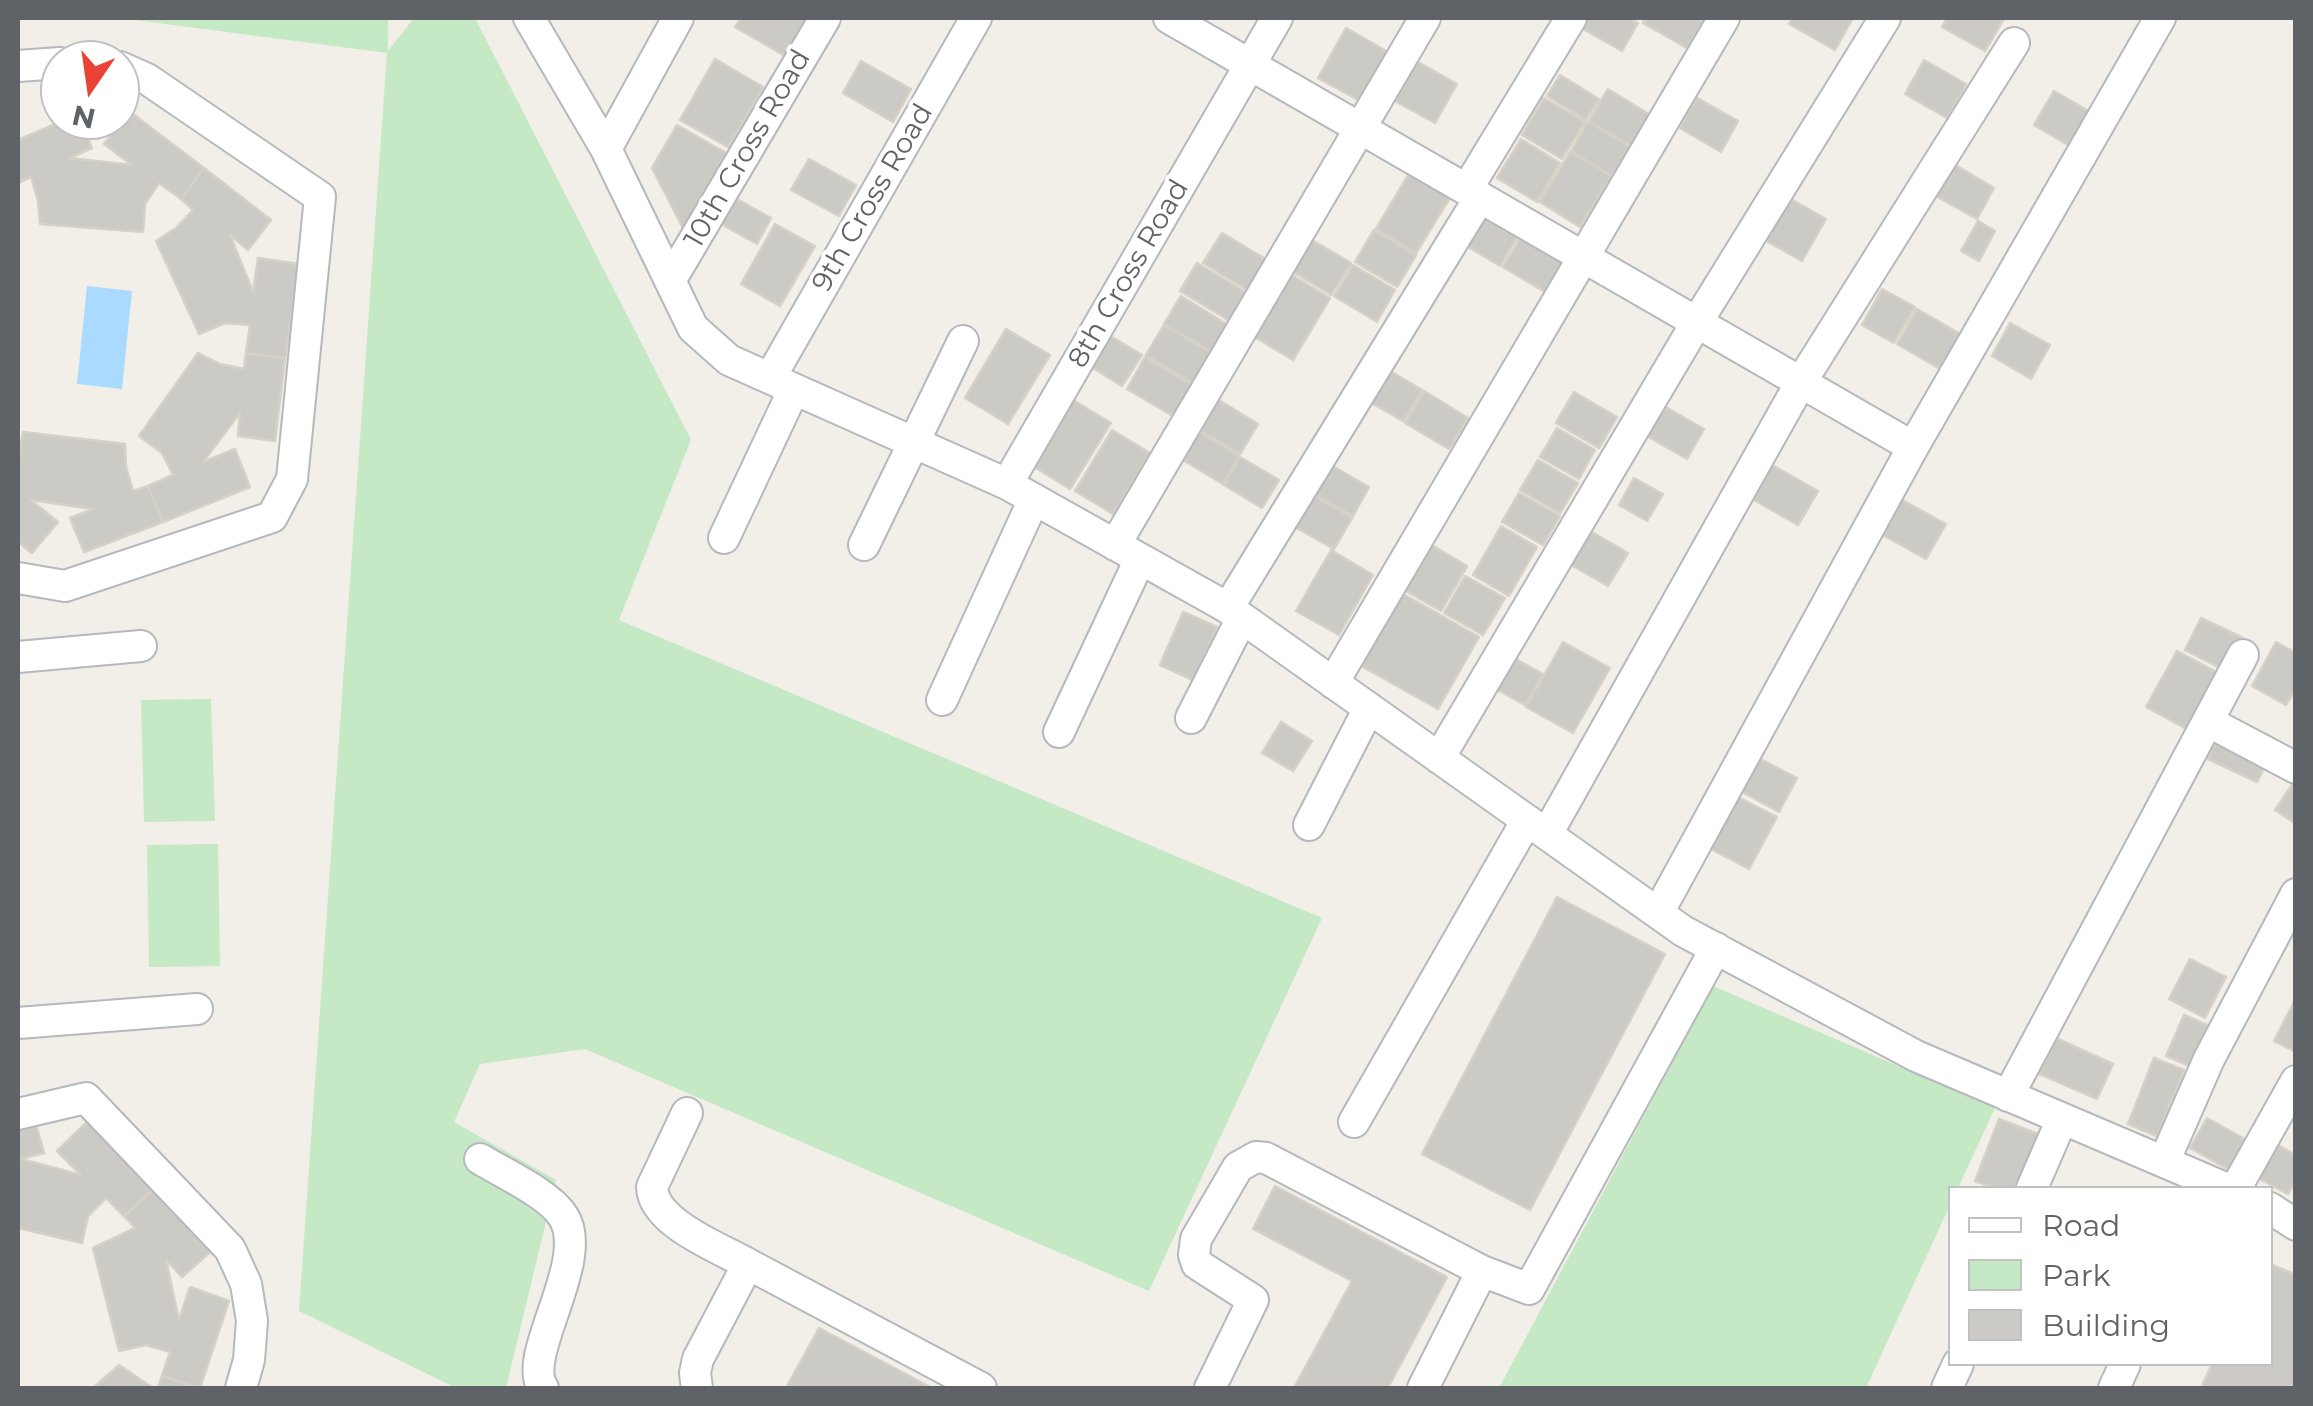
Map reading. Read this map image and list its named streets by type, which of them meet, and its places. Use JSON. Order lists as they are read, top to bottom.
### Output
{
  "streets": {
    "street": ["10th Cross Road", "9th Cross Road", "8th Cross Road"]
  },
  "legend": ["Road", "Park", "Building"],
  "north": "bottom"
}
